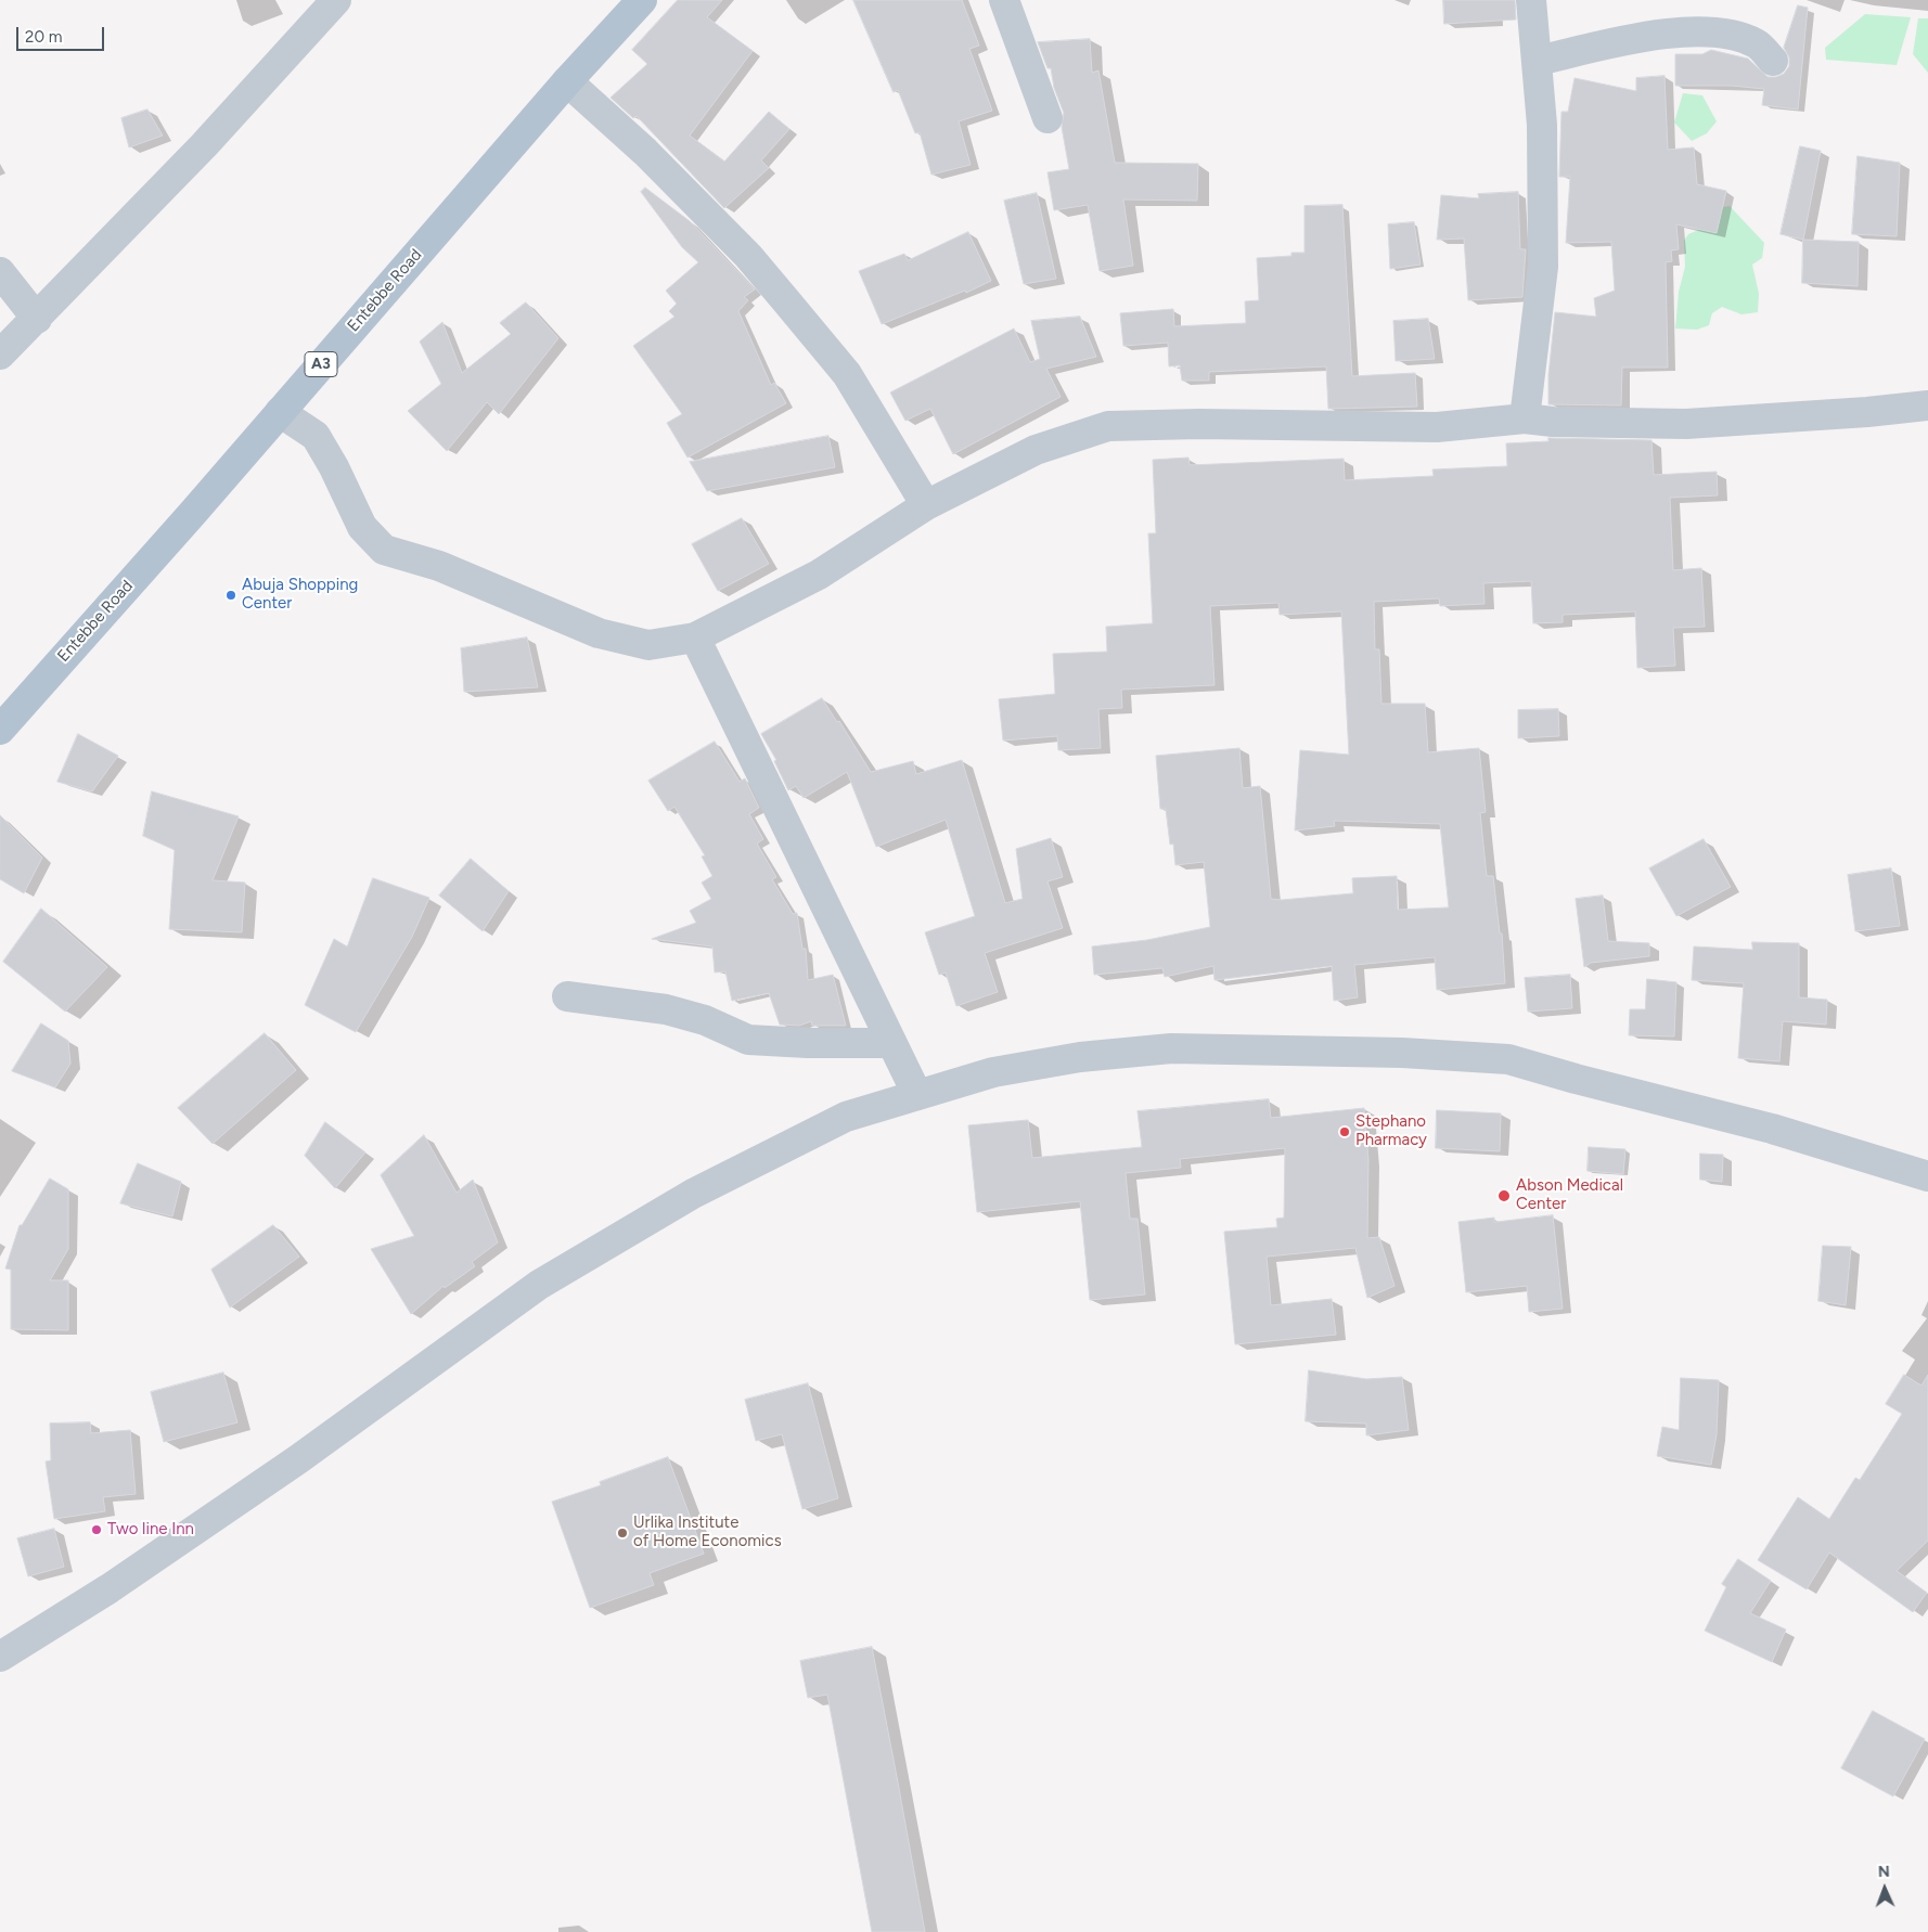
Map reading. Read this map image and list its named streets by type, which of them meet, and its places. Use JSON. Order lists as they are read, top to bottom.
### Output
{
  "streets": {
    "main road": ["Entebbe Road", "A3"]
  },
  "places": [
    "Abuja Shopping Center",
    "Stephano Pharmacy",
    "Abson Medical Center",
    "Two line Inn",
    "Urlika Institute of Home Economics"
  ],
  "scale_bar": "20 m",
  "north": "top"
}
